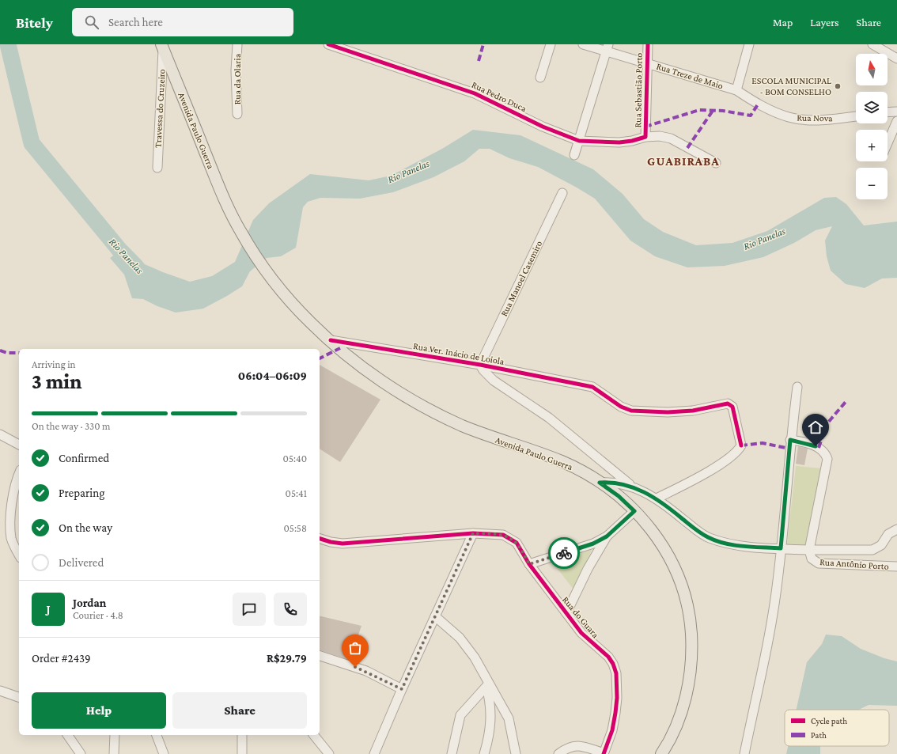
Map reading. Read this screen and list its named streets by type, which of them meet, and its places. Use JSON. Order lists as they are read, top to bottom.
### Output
{
  "streets": {
    "main road": ["Avenida Paulo Guerra"],
    "street": [
      "Rua Treze de Maio",
      "Rua da Olaria",
      "Rua Sebastião Porto",
      "Rua Pedro Duca",
      "Travessa do Cruzeiro",
      "Rua Nova",
      "Rua Manoel Casemiro",
      "Rua Ver. Inácio de Loiola",
      "Rua Antônio Porto",
      "Rua do Guara"
    ]
  },
  "crossings": [
    ["Rua Treze de Maio", "Rua Sebastião Porto"],
    ["Rua Treze de Maio", "Rua Nova"],
    ["Rua Sebastião Porto", "Rua Pedro Duca"],
    ["Travessa do Cruzeiro", "Avenida Paulo Guerra"],
    ["Avenida Paulo Guerra", "Rua Ver. Inácio de Loiola"],
    ["Rua Manoel Casemiro", "Rua Ver. Inácio de Loiola"],
    ["Rua Ver. Inácio de Loiola", "Rua Antônio Porto"]
  ],
  "districts": ["GUABIRABA"],
  "water": ["Rio Panelas"],
  "places": ["ESCOLA MUNICIPAL - BOM CONSELHO"],
  "legend": ["Cycle path", "Path"],
  "north": "top",
  "page": {
    "header": "Bitely",
    "search": "Search here",
    "nav": ["Map", "Layers", "Share"],
    "map_buttons": ["+", "−"],
    "heading": ["3 min", "Arriving in", "06:04–06:09"],
    "panel": [
      "Jordan",
      "Courier · 4.8",
      "Order #2439",
      "R$29.79"
    ],
    "bar": "On the way · 330 m",
    "list": [
      ["Confirmed", "05:40"],
      ["Preparing", "05:41"],
      ["On the way", "05:58"],
      "Delivered"
    ],
    "round": "J",
    "buttons": ["Help", "Share"]
  }
}
